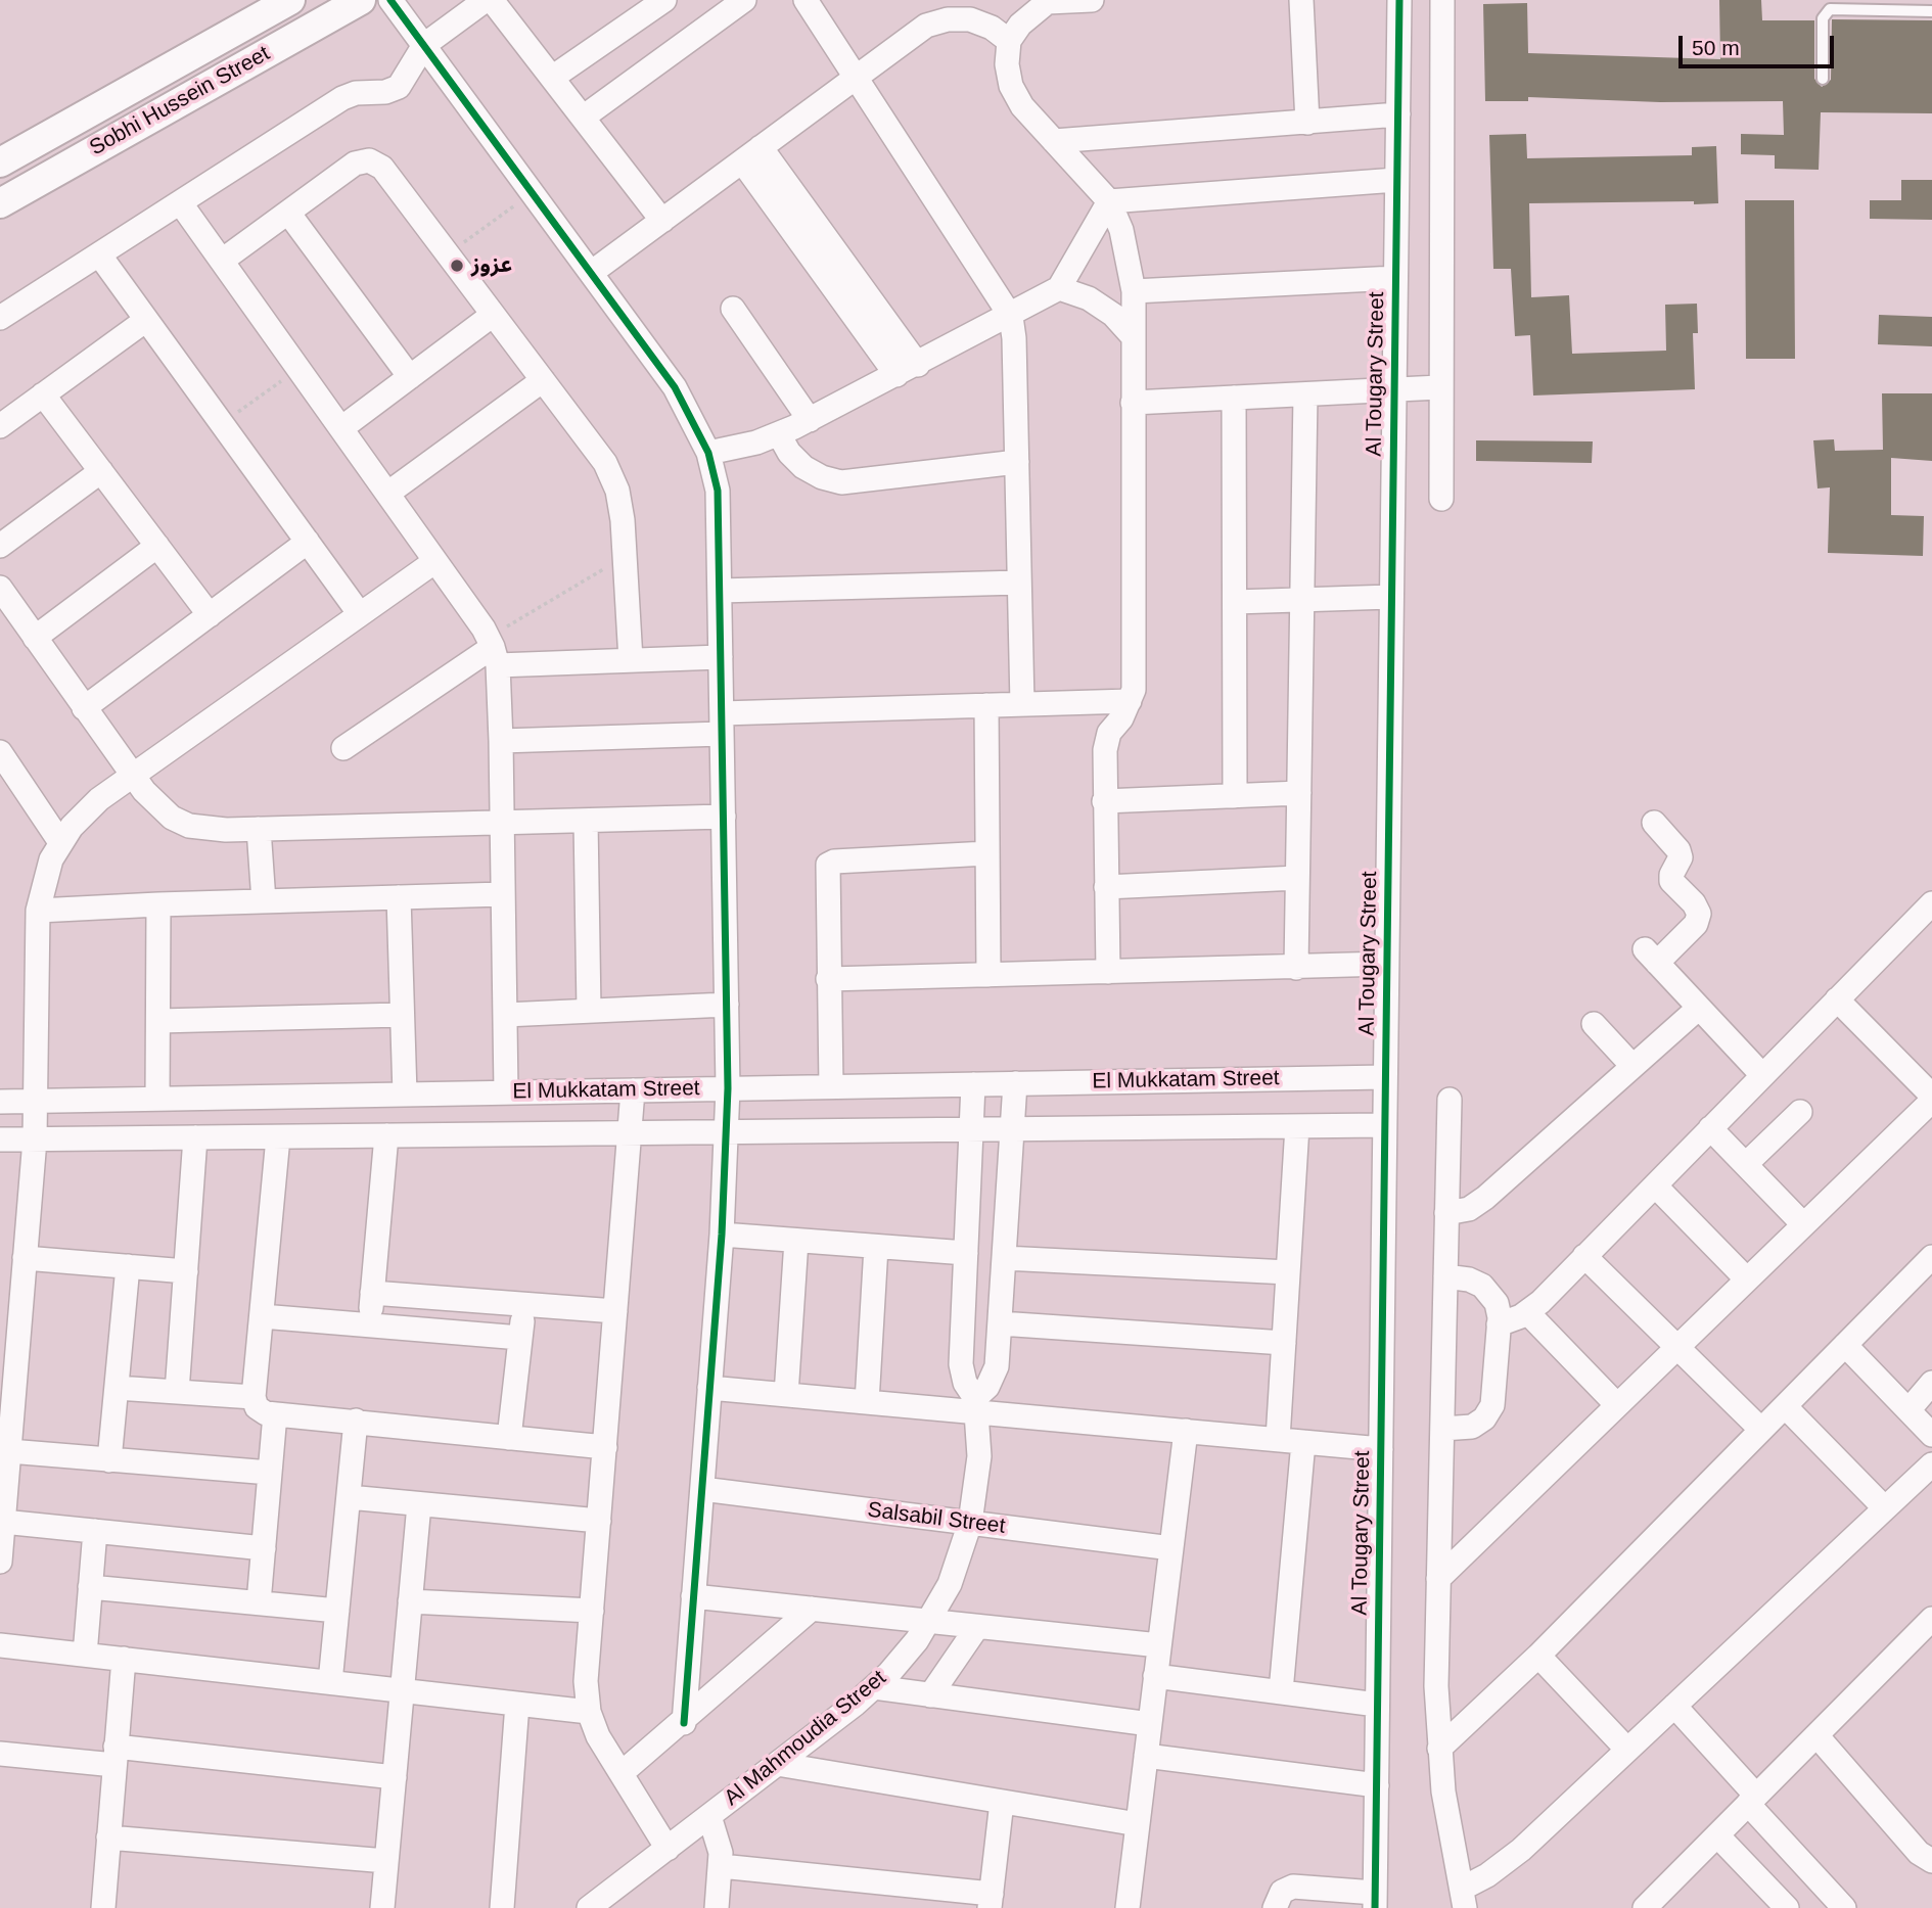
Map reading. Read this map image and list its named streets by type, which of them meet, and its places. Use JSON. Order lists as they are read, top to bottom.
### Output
{
  "streets": {
    "street": [
      "Sobhi Hussein Street",
      "Al Tougary Street",
      "El Mukkatam Street",
      "Salsabil Street",
      "Al Mahmoudia Street"
    ]
  },
  "crossings": [
    ["Al Tougary Street", "El Mukkatam Street"],
    ["Salsabil Street", "Al Mahmoudia Street"]
  ],
  "places": ["عزوز"],
  "scale_bar": "50 m"
}
